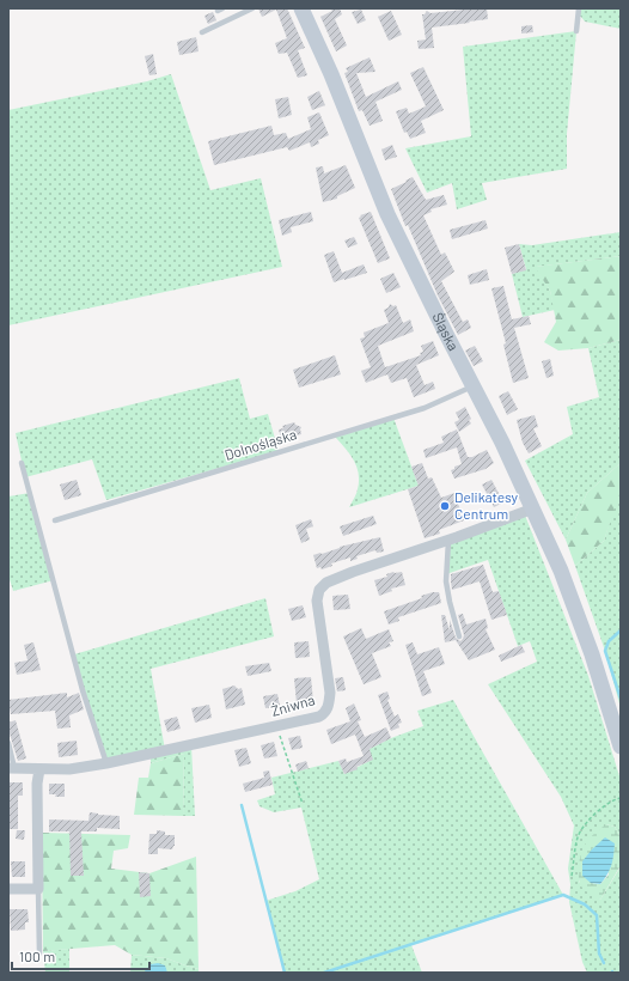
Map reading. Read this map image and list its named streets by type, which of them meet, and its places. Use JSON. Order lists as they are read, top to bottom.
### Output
{
  "streets": {
    "street": ["Śląska", "Żniwna"],
    "lane": ["Dolnośląska"]
  },
  "crossings": [
    ["Śląska", "Dolnośląska"],
    ["Śląska", "Żniwna"]
  ],
  "places": ["Delikatesy Centrum"],
  "scale_bar": "100 m"
}
